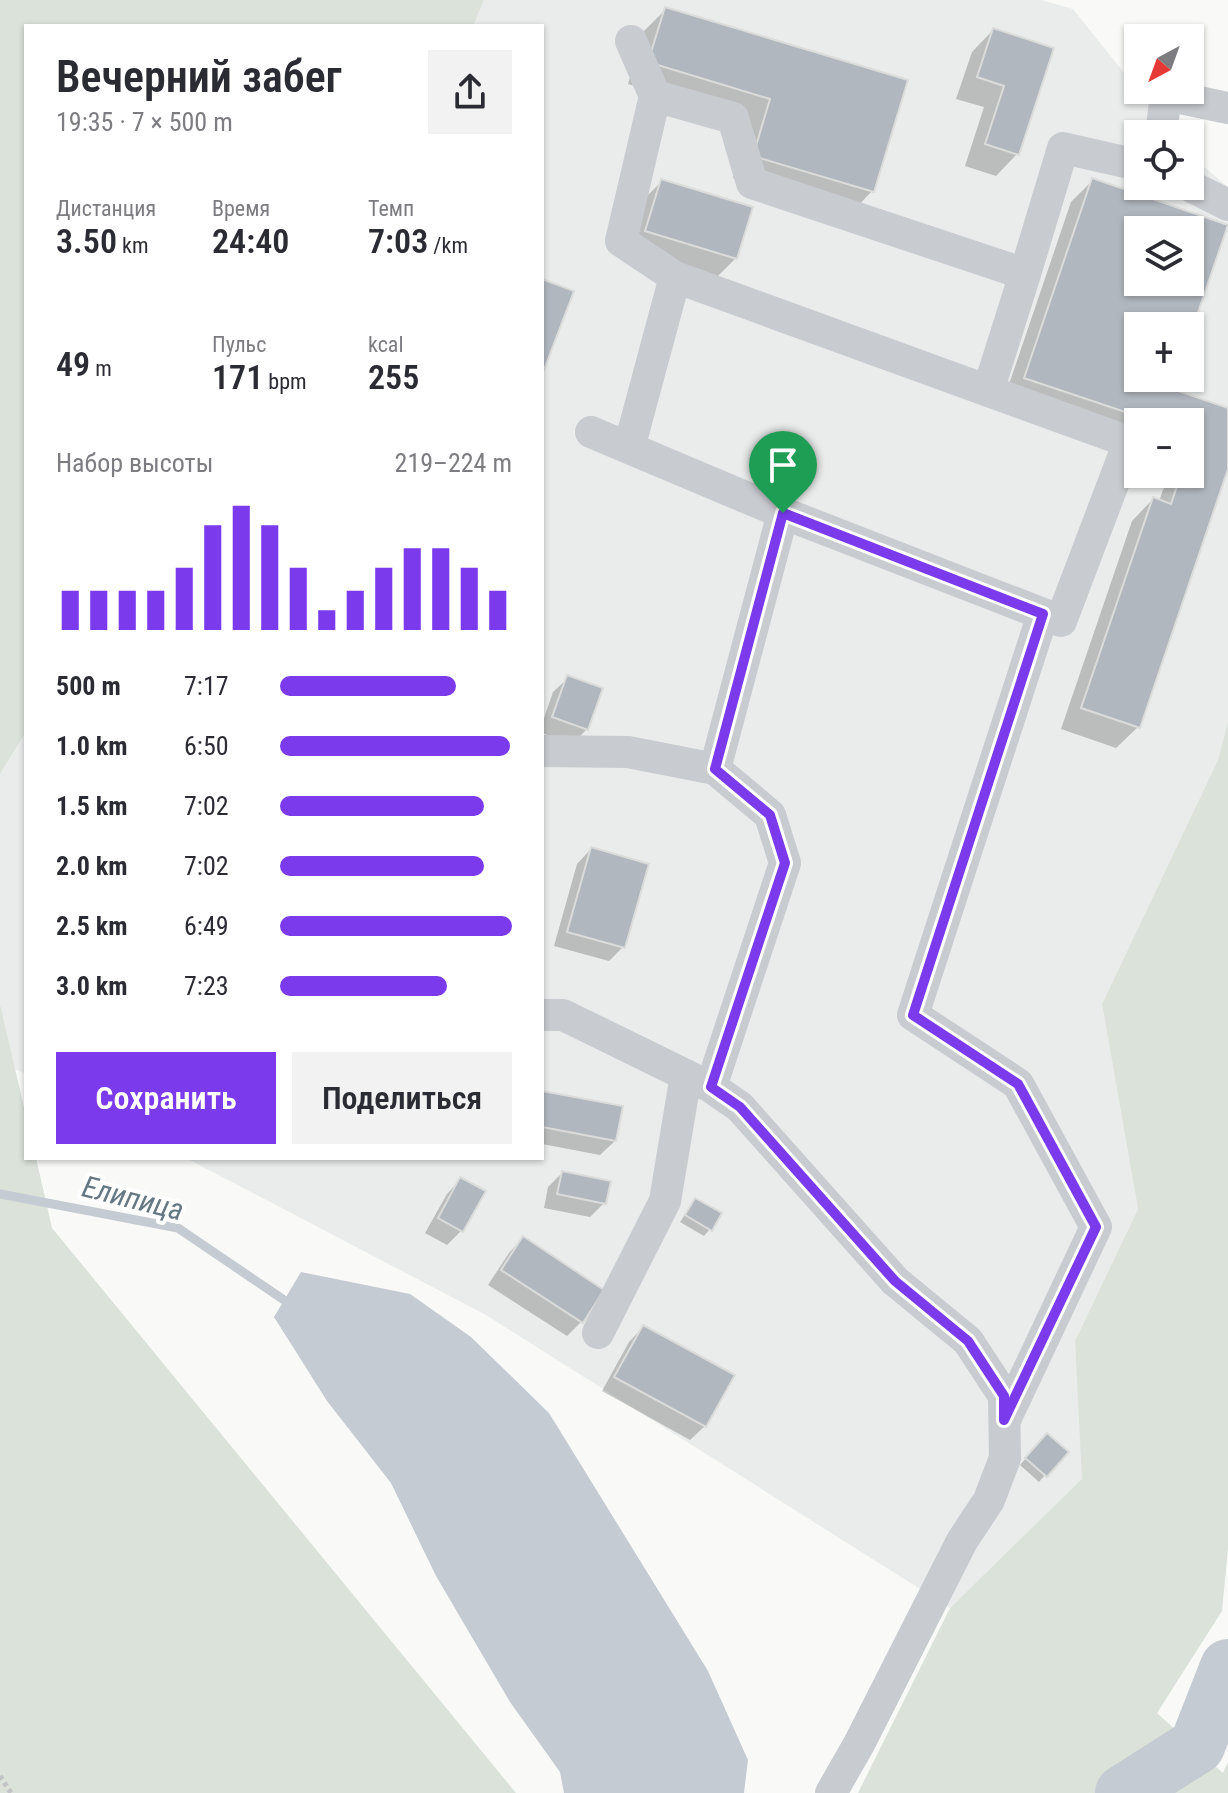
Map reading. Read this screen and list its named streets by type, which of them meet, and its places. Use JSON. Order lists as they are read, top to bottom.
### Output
{
  "water": ["Елипица"],
  "north": "bottom left",
  "page": {
    "map_buttons": ["+", "−"],
    "heading": ["Вечерний забег", "19:35 · 7 × 500 m"],
    "stats": [
      ["Дистанция", "3.50 km"],
      ["Время", "24:40"],
      ["Темп", "7:03 /km"],
      ["49 m"],
      ["Пульс", "171 bpm"],
      ["kcal", "255"]
    ],
    "chart": ["Набор высоты", "219–224 m"],
    "list": [
      {
        "name": "500 m",
        "note": "7:17"
      },
      {
        "name": "1.0 km",
        "note": "6:50"
      },
      {
        "name": "1.5 km",
        "note": "7:02"
      },
      {
        "name": "2.0 km",
        "note": "7:02"
      },
      {
        "name": "2.5 km",
        "note": "6:49"
      },
      {
        "name": "3.0 km",
        "note": "7:23"
      }
    ],
    "buttons": ["Сохранить", "Поделиться"]
  }
}
